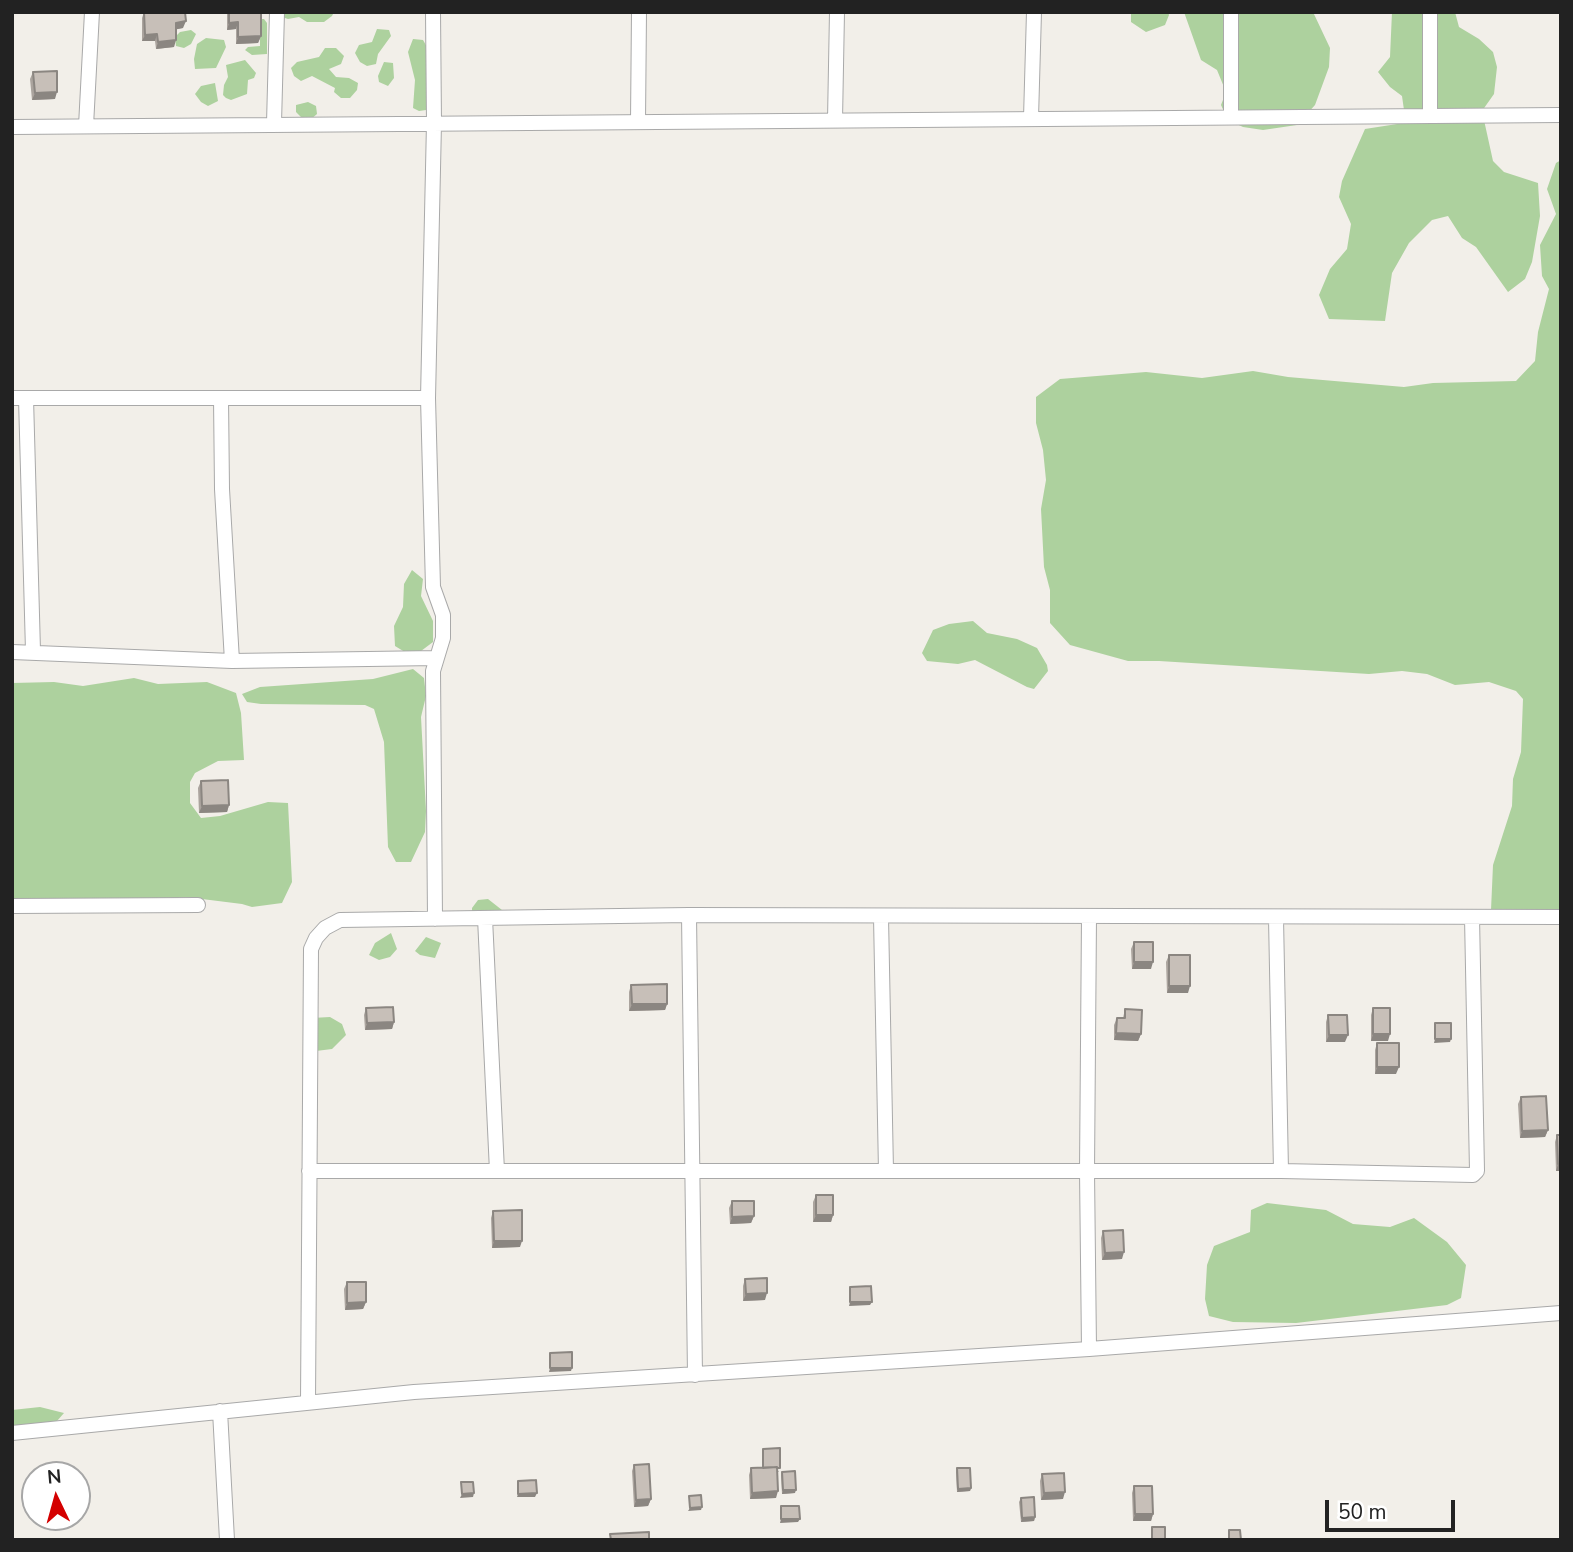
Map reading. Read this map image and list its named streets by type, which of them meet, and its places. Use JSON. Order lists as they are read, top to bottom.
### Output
{
  "scale_bar": "50 m",
  "north": "top"
}
